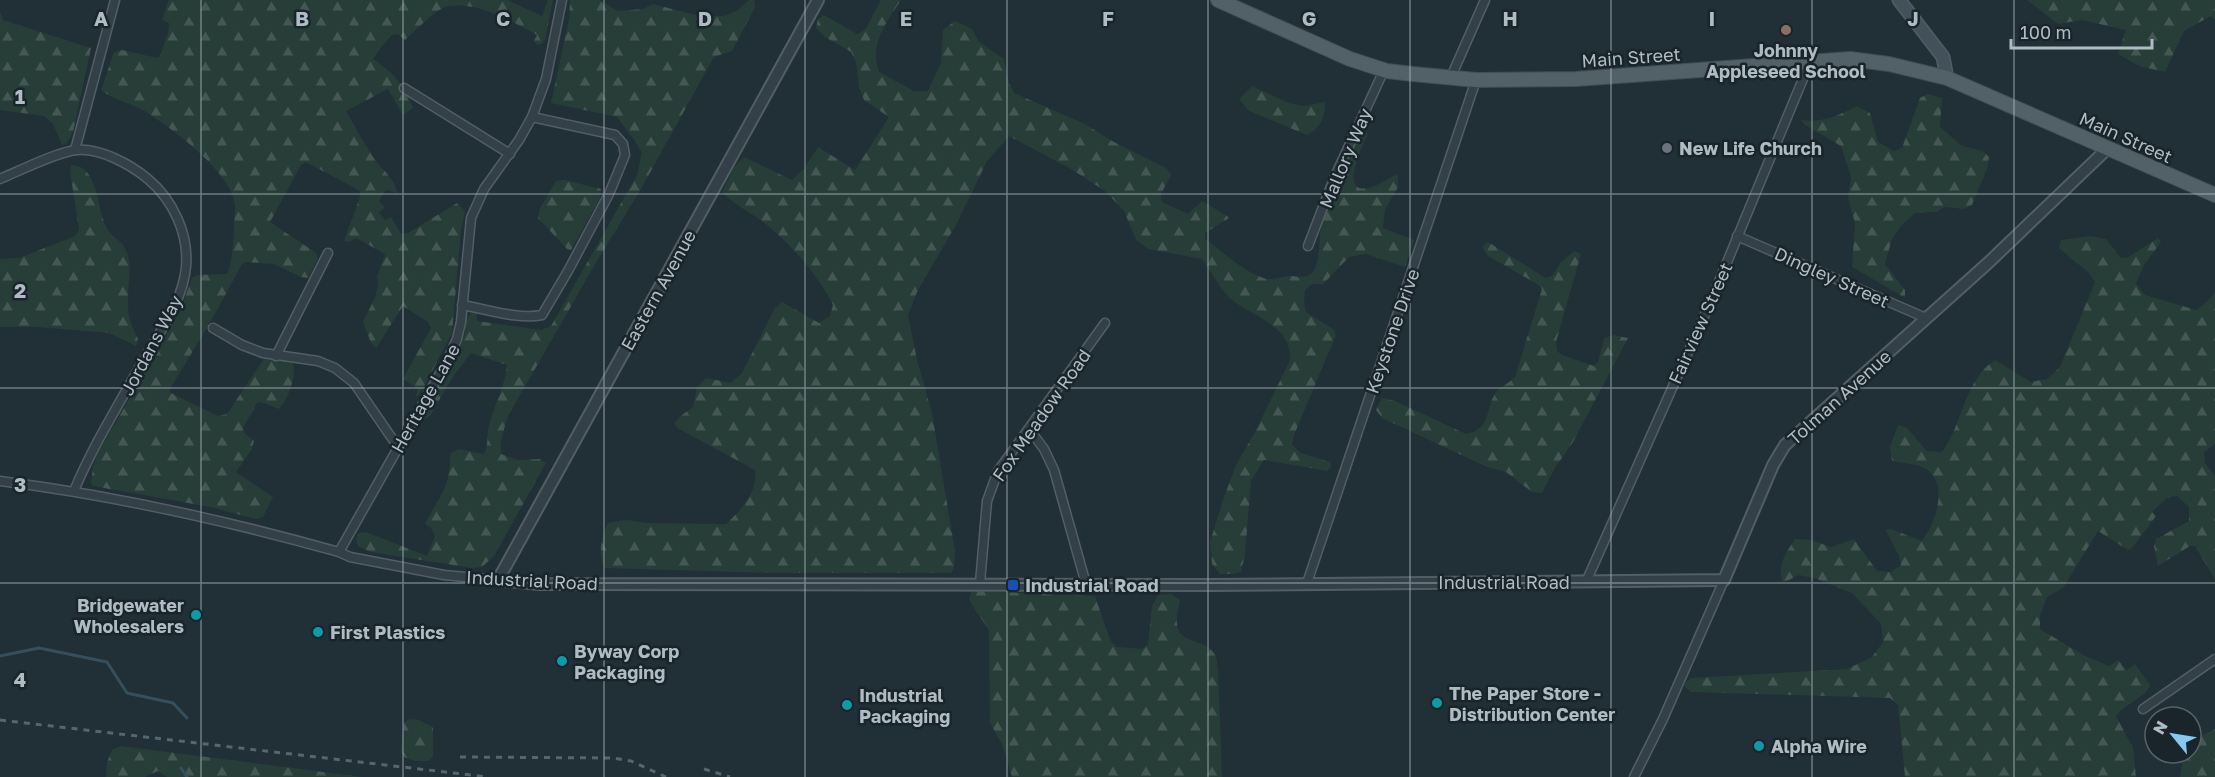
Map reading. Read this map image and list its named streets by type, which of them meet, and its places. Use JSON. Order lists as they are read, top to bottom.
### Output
{
  "streets": {
    "main road": ["Main Street"],
    "street": [
      "Mallory Way",
      "Dingley Street",
      "Eastern Avenue",
      "Fairview Street",
      "Keystone Drive",
      "Jordans Way",
      "Tolman Avenue",
      "Heritage Lane",
      "Fox Meadow Road",
      "Industrial Road"
    ]
  },
  "crossings": [
    ["Main Street", "Mallory Way"],
    ["Main Street", "Fairview Street"],
    ["Main Street", "Keystone Drive"],
    ["Main Street", "Tolman Avenue"],
    ["Dingley Street", "Fairview Street"],
    ["Dingley Street", "Tolman Avenue"],
    ["Eastern Avenue", "Industrial Road"],
    ["Fairview Street", "Industrial Road"],
    ["Keystone Drive", "Industrial Road"],
    ["Jordans Way", "Industrial Road"],
    ["Tolman Avenue", "Industrial Road"],
    ["Heritage Lane", "Industrial Road"],
    ["Fox Meadow Road", "Industrial Road"]
  ],
  "places": {
    "other": [
      "Johnny Appleseed School",
      "New Life Church",
      "Bridgewater Wholesalers",
      "First Plastics",
      "Byway Corp Packaging",
      "The Paper Store - Distribution Center",
      "Industrial Packaging",
      "Alpha Wire"
    ],
    "transit": ["Industrial Road"]
  },
  "scale_bar": "100 m",
  "north": "top left",
  "grid": {
    "columns": [
      "A",
      "B",
      "C",
      "D",
      "E",
      "F",
      "G",
      "H",
      "I",
      "J"
    ],
    "rows": [
      "1",
      "2",
      "3",
      "4"
    ]
  }
}
